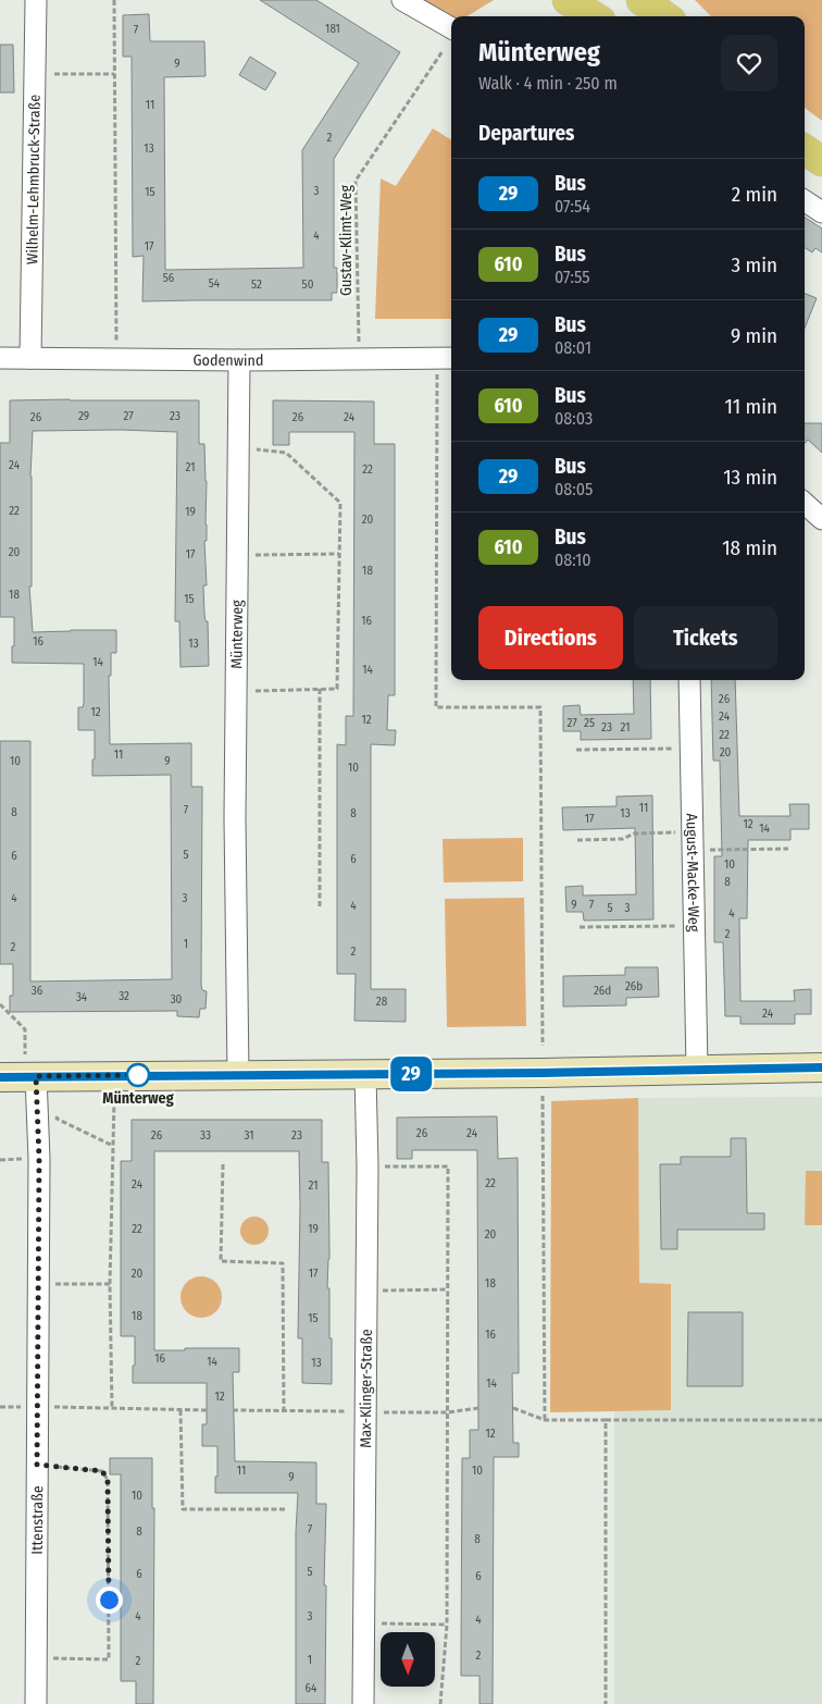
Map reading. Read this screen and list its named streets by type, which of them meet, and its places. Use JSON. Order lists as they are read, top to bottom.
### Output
{
  "streets": {
    "street": [
      "Wilhelm-Lehmbruck-Straße",
      "Godenwind",
      "Münterweg",
      "August-Macke-Weg",
      "Max-Klinger-Straße",
      "Ittenstraße"
    ],
    "path": ["Gustav-Klimt-Weg"]
  },
  "crossings": [
    ["Wilhelm-Lehmbruck-Straße", "Godenwind"],
    ["Gustav-Klimt-Weg", "Godenwind"],
    ["Godenwind", "Münterweg"]
  ],
  "places": ["Münterweg"],
  "lines": ["bus line 29"],
  "house_numbers": [
    "181",
    "7",
    "9",
    "11",
    "2",
    "13",
    "3",
    "15",
    "4",
    "17",
    "56",
    "54",
    "52",
    "50",
    "29",
    "27",
    "23",
    "26",
    "26",
    "24",
    "24",
    "21",
    "22",
    "22",
    "19",
    "20",
    "20",
    "17",
    "18",
    "18",
    "15",
    "16",
    "16",
    "13",
    "14",
    "14",
    "26",
    "12",
    "24",
    "12",
    "27",
    "25",
    "23",
    "21",
    "22",
    "20",
    "11",
    "10",
    "9",
    "10",
    "11",
    "7",
    "8",
    "8",
    "13",
    "17",
    "12",
    "14",
    "5",
    "6",
    "6",
    "10",
    "8",
    "4",
    "3",
    "9",
    "7",
    "4",
    "5",
    "3",
    "4",
    "2",
    "1",
    "2",
    "2",
    "26b",
    "36",
    "26d",
    "32",
    "34",
    "30",
    "28",
    "24",
    "26",
    "24",
    "26",
    "33",
    "31",
    "23",
    "22",
    "24",
    "21",
    "22",
    "19",
    "20",
    "20",
    "17",
    "18",
    "18",
    "15",
    "16",
    "16",
    "14",
    "13",
    "14",
    "12",
    "12",
    "11",
    "10",
    "9",
    "10",
    "7",
    "8",
    "8",
    "5",
    "6",
    "6",
    "4",
    "3",
    "4",
    "2",
    "1",
    "2",
    "64"
  ],
  "north": "bottom",
  "page": {
    "on_map": "29",
    "heading": [
      ["Münterweg", "Walk · 4 min · 250 m"],
      "Departures"
    ],
    "list": [
      {
        "mark": "29",
        "name": "Bus",
        "note": "07:54",
        "value": "2 min"
      },
      {
        "mark": "610",
        "name": "Bus",
        "note": "07:55",
        "value": "3 min"
      },
      {
        "mark": "29",
        "name": "Bus",
        "note": "08:01",
        "value": "9 min"
      },
      {
        "mark": "610",
        "name": "Bus",
        "note": "08:03",
        "value": "11 min"
      },
      {
        "mark": "29",
        "name": "Bus",
        "note": "08:05",
        "value": "13 min"
      },
      {
        "mark": "610",
        "name": "Bus",
        "note": "08:10",
        "value": "18 min"
      }
    ],
    "buttons": ["Directions", "Tickets"]
  }
}
